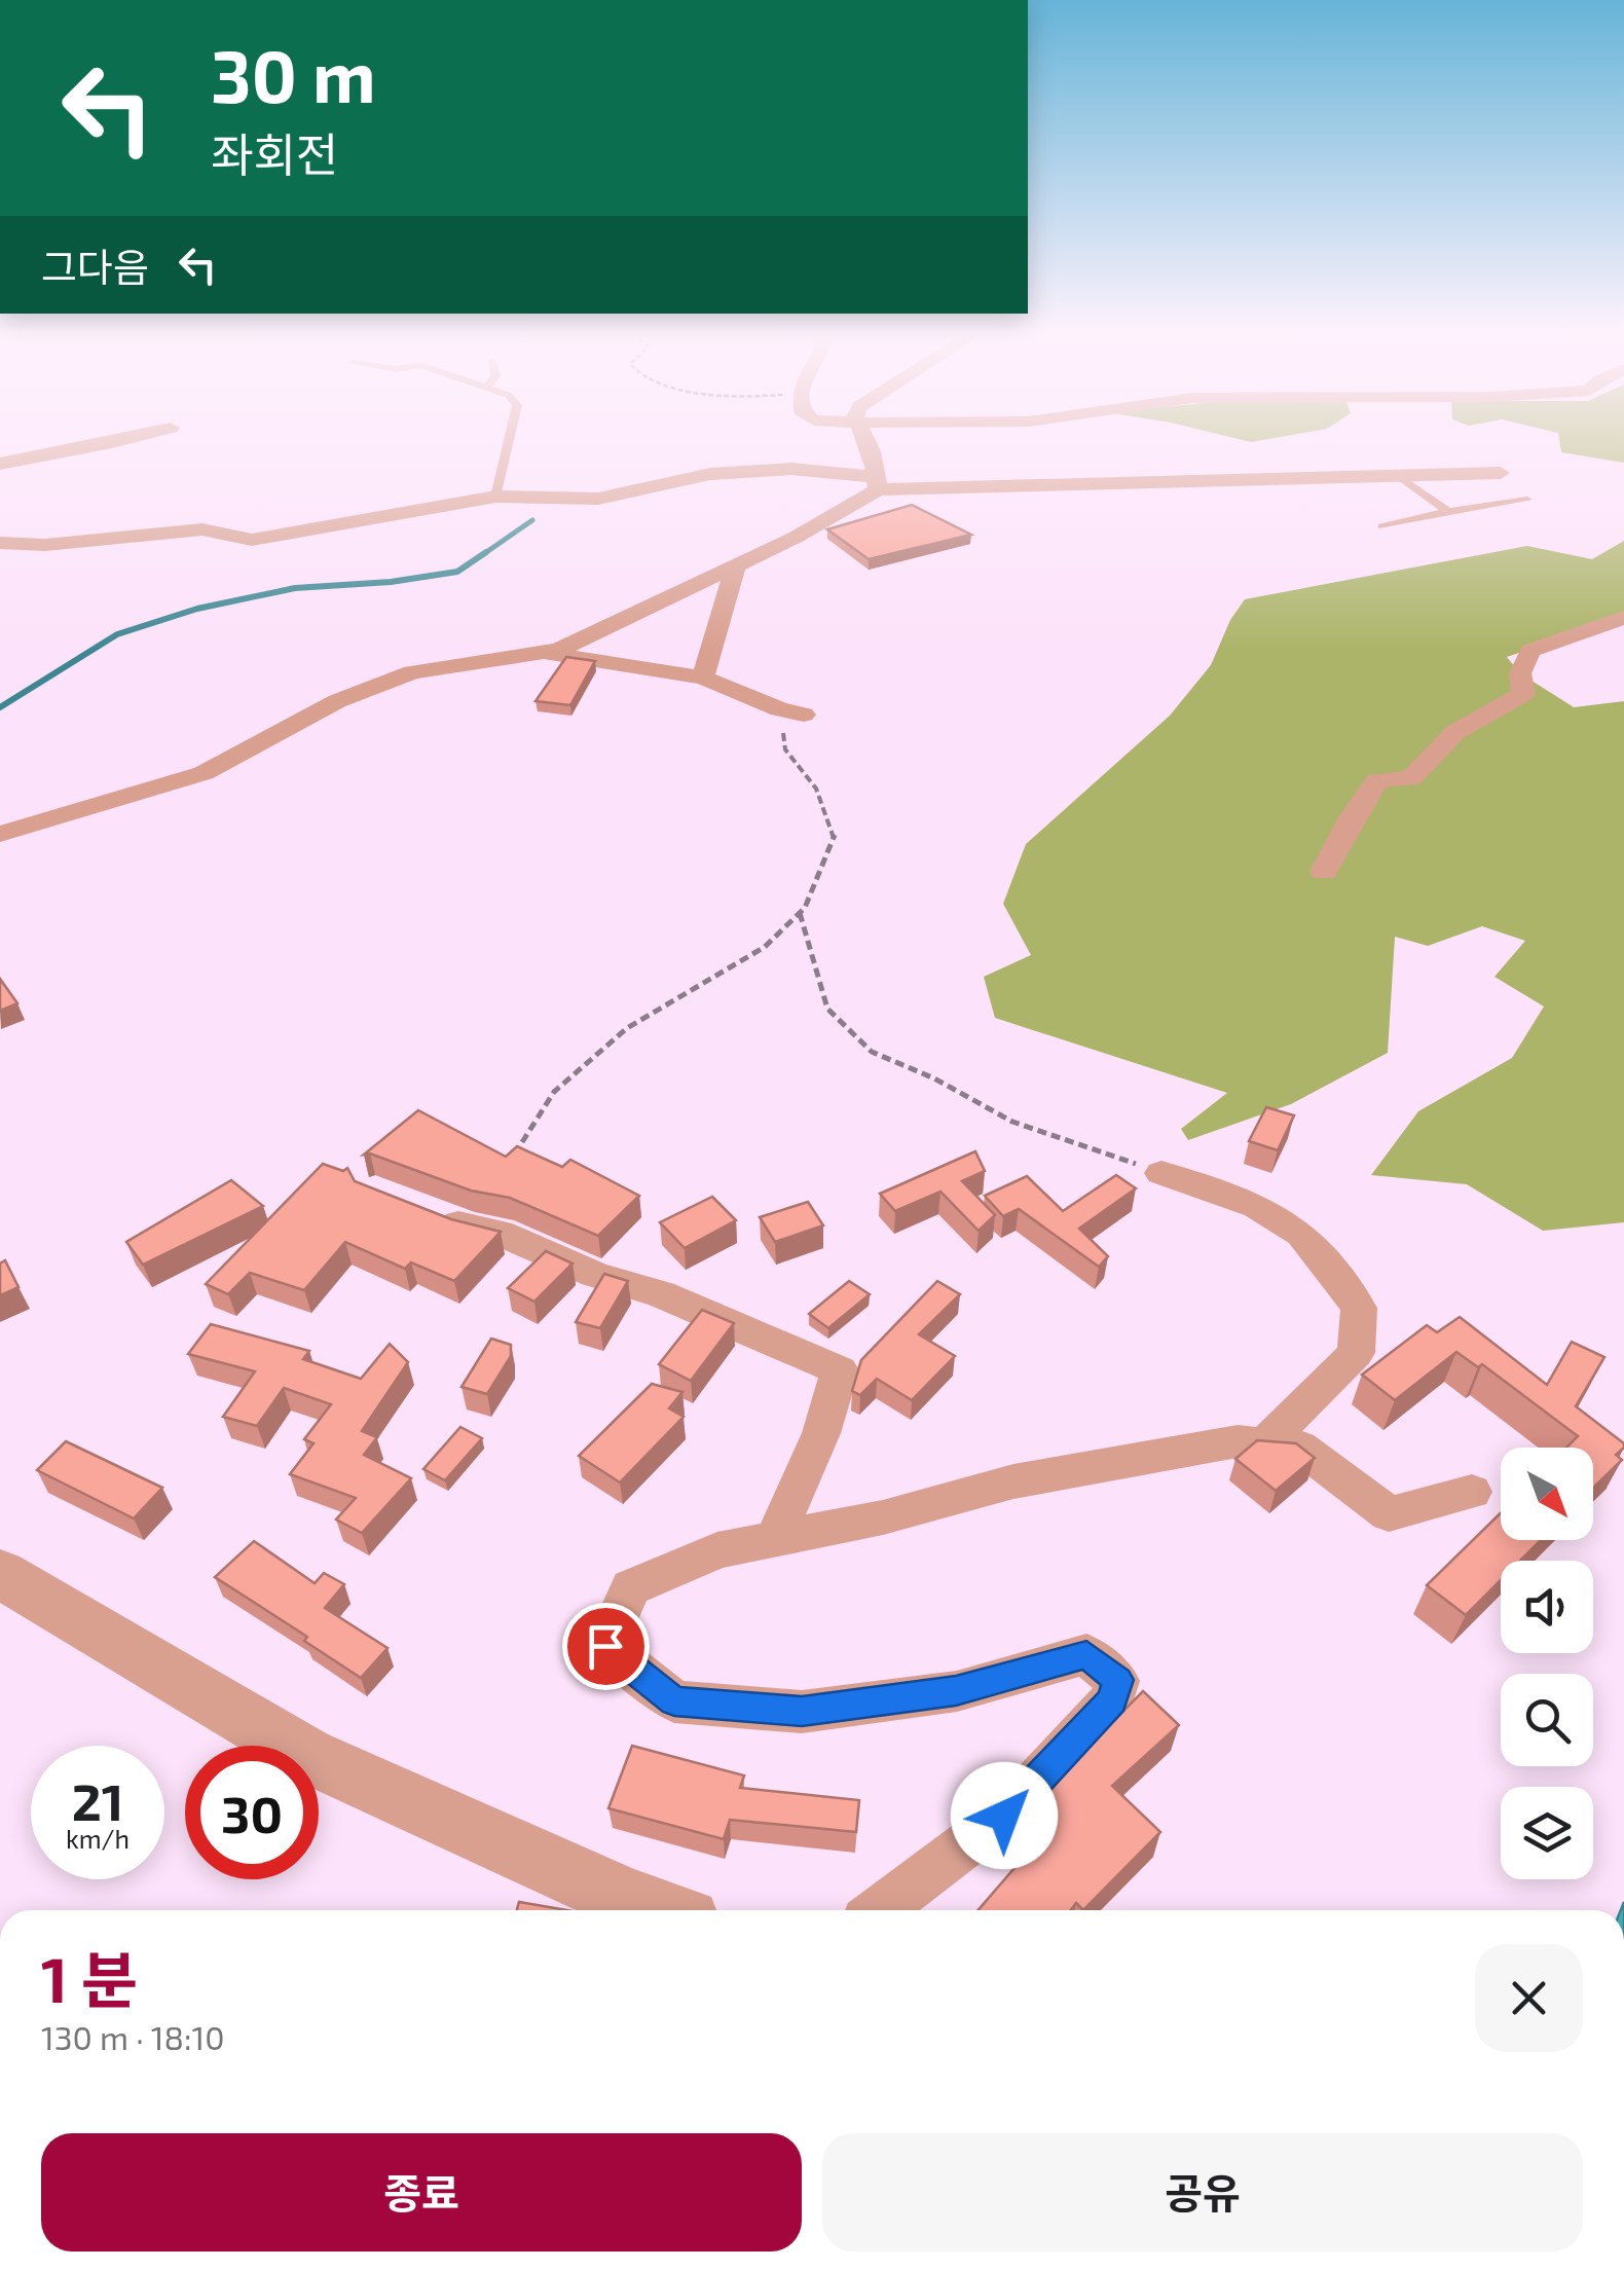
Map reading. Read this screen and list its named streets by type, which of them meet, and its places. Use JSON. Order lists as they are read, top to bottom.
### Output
{
  "north": "bottom right",
  "page": {
    "turn": ["30 m", "좌회전"],
    "then": "그다음",
    "speed": "21 km/h",
    "limit": "30",
    "heading": ["1 분", "130 m · 18:10"],
    "buttons": ["종료", "공유"]
  }
}
